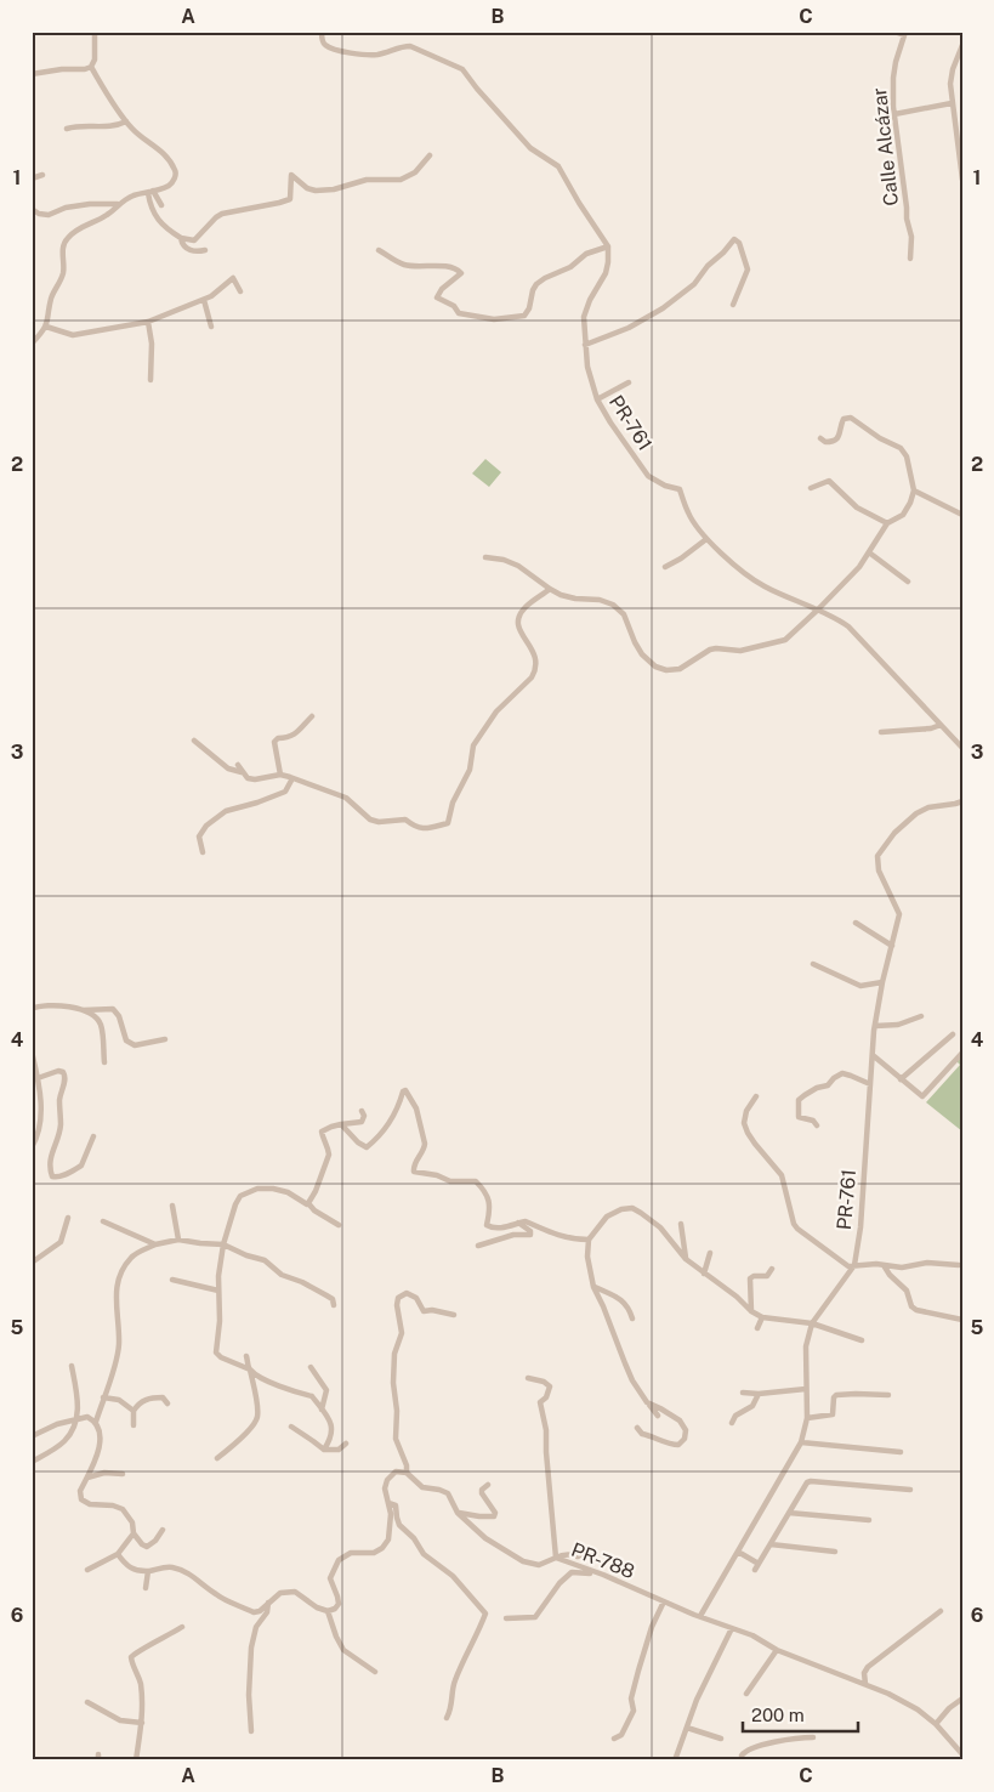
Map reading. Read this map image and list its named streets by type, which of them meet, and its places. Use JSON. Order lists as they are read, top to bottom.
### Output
{
  "streets": {
    "street": ["Calle Alcázar", "PR-761", "PR-788"]
  },
  "crossings": [
    ["PR-761", "PR-788"]
  ],
  "scale_bar": "200 m",
  "grid": {
    "columns": ["A", "B", "C"],
    "rows": [
      "1",
      "2",
      "3",
      "4",
      "5",
      "6"
    ]
  }
}
